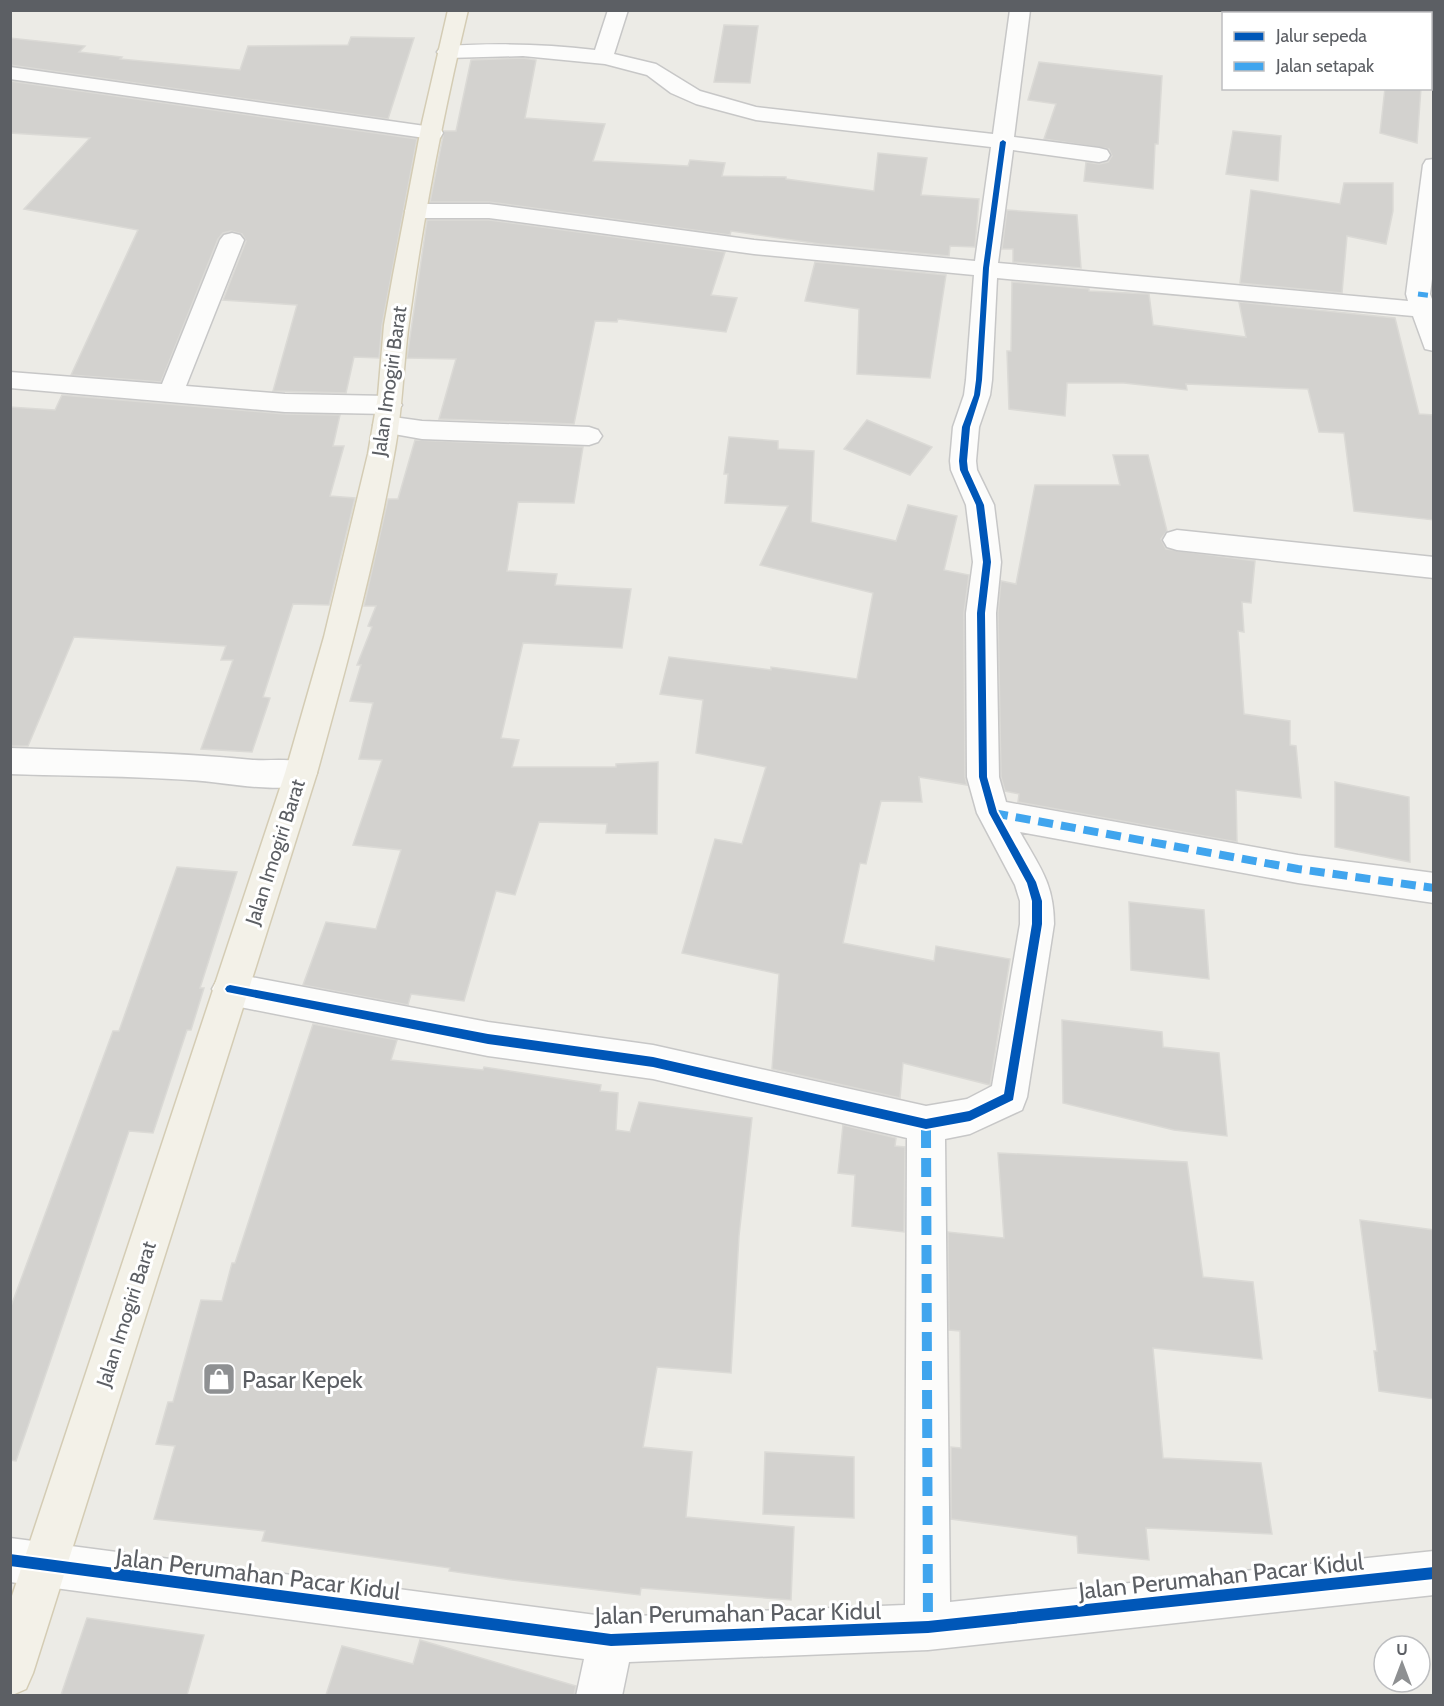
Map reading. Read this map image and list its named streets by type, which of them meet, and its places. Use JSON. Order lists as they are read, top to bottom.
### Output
{
  "streets": {
    "main road": ["Jalan Imogiri Barat"],
    "street": ["Jalan Perumahan Pacar Kidul"]
  },
  "crossings": [
    ["Jalan Imogiri Barat", "Jalan Perumahan Pacar Kidul"]
  ],
  "places": {
    "shop": ["Pasar Kepek"]
  },
  "legend": ["Jalur sepeda", "Jalan setapak"],
  "north": "top"
}
